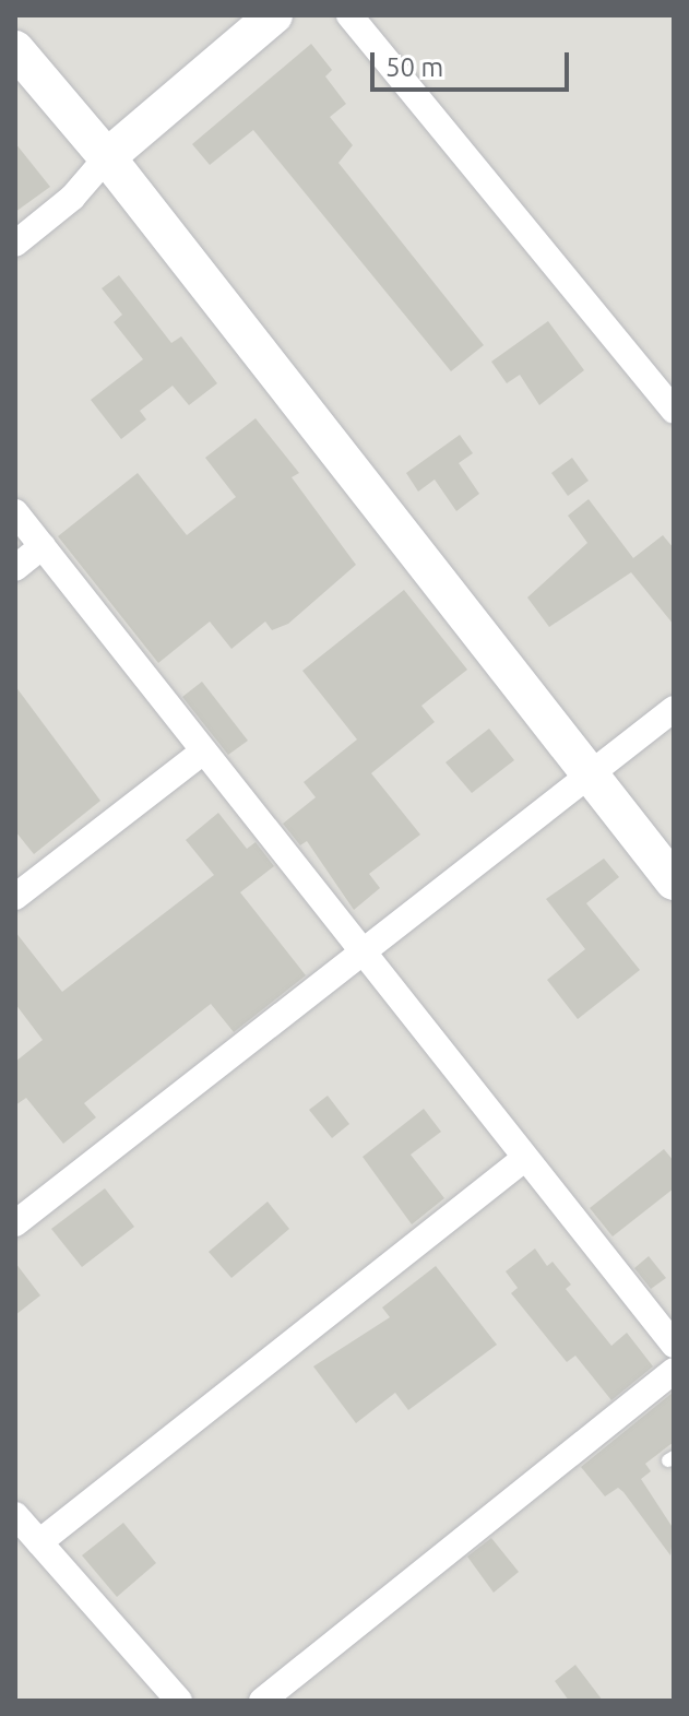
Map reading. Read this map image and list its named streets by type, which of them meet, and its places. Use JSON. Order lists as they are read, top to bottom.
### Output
{
  "scale_bar": "50 m"
}
